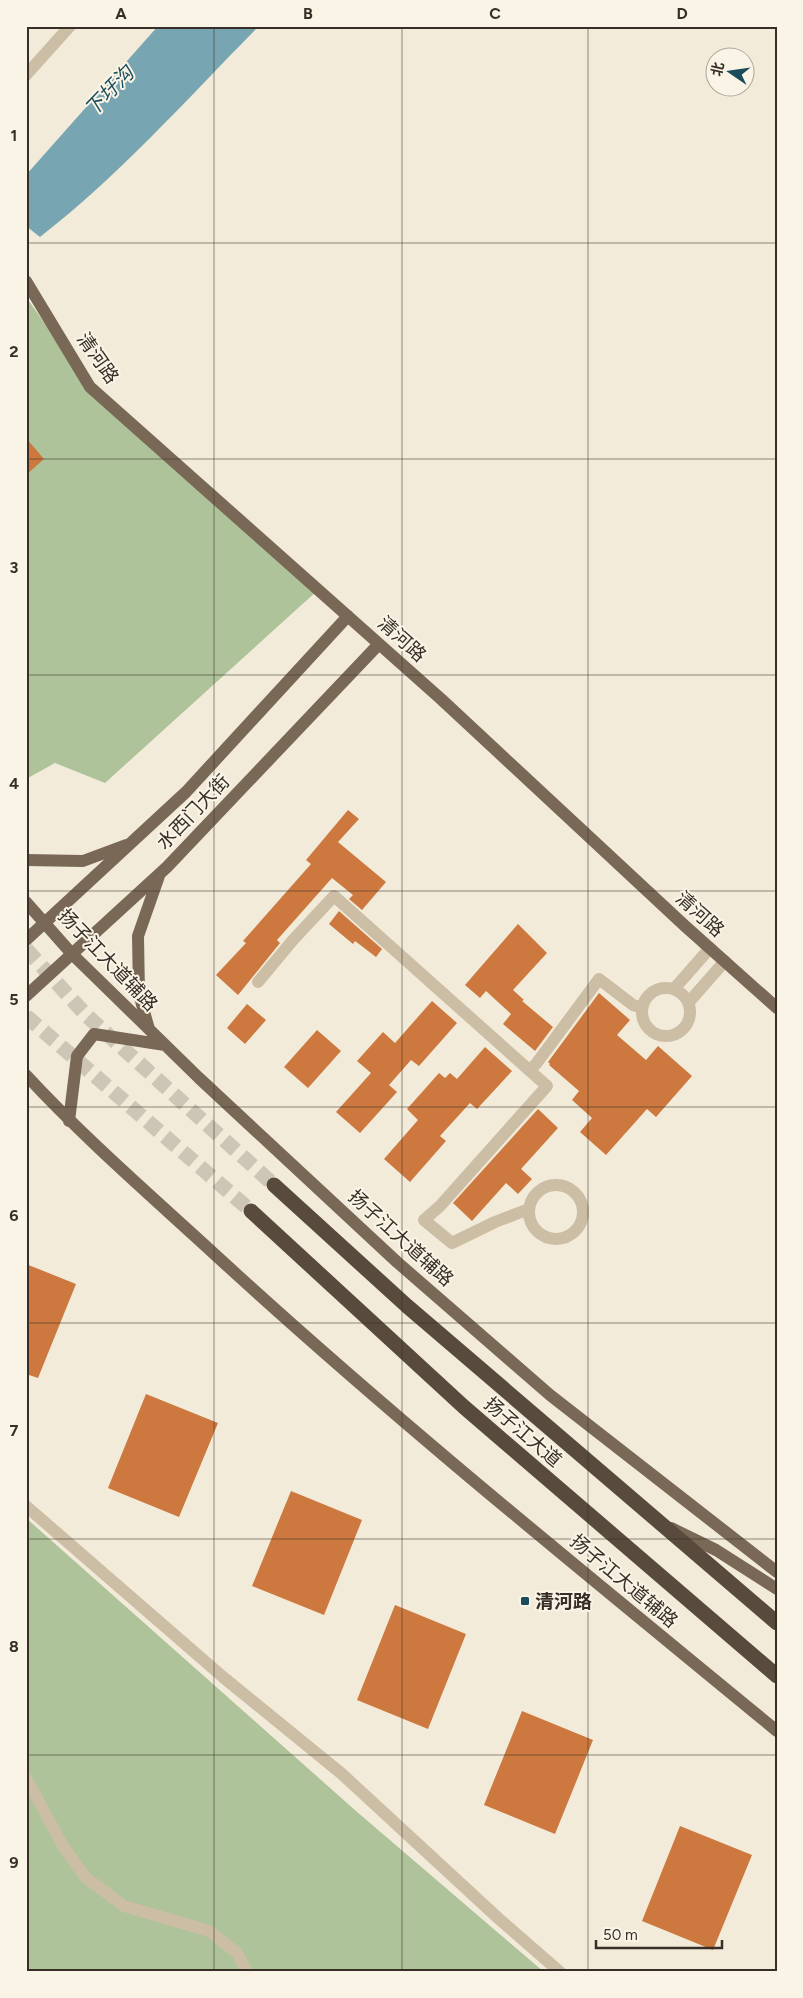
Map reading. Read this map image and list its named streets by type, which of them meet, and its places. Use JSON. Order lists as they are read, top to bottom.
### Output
{
  "streets": {
    "highway": ["扬子江大道"],
    "main road": ["清河路", "水西门大街", "扬子江大道辅路"]
  },
  "crossings": [
    ["清河路", "水西门大街"],
    ["水西门大街", "扬子江大道辅路"]
  ],
  "water": ["下圩沟"],
  "places": {
    "transit": ["清河路"]
  },
  "scale_bar": "50 m",
  "north": "left",
  "grid": {
    "columns": [
      "A",
      "B",
      "C",
      "D"
    ],
    "rows": [
      "1",
      "2",
      "3",
      "4",
      "5",
      "6",
      "7",
      "8",
      "9"
    ]
  }
}
